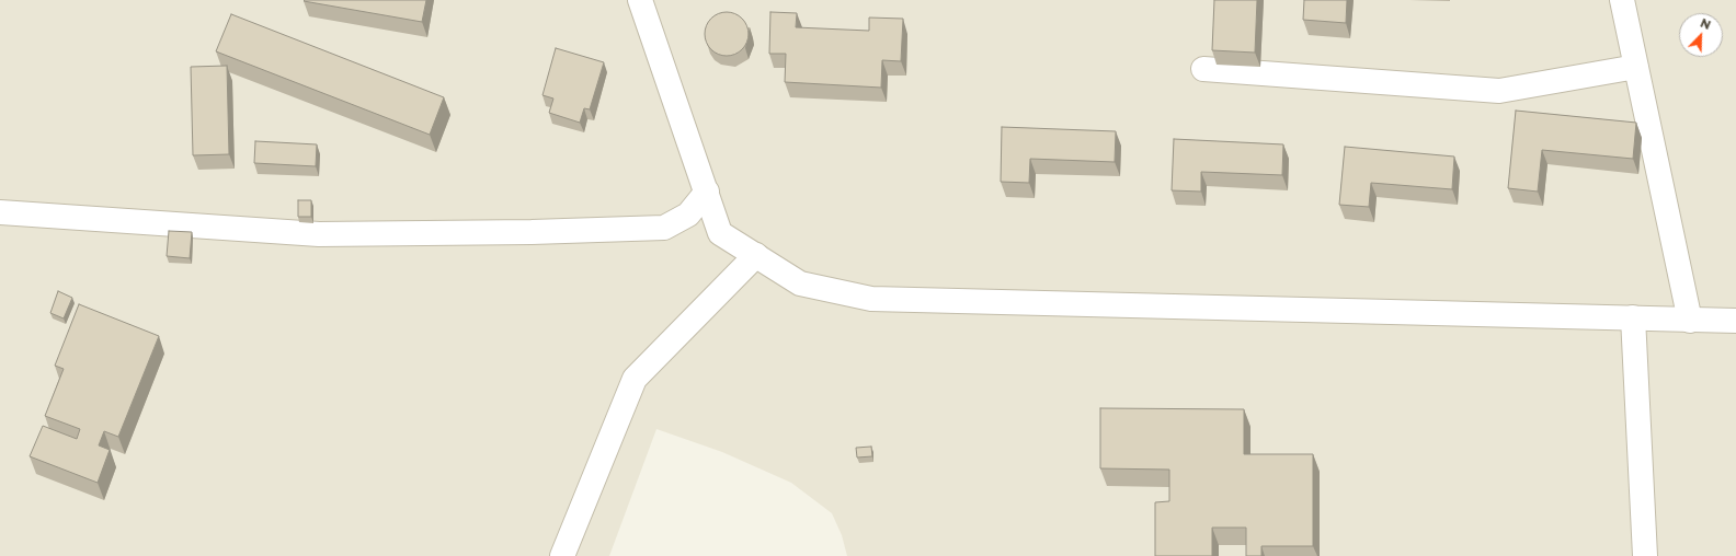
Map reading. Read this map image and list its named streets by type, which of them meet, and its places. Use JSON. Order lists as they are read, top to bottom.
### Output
{
  "north": "top right"
}
